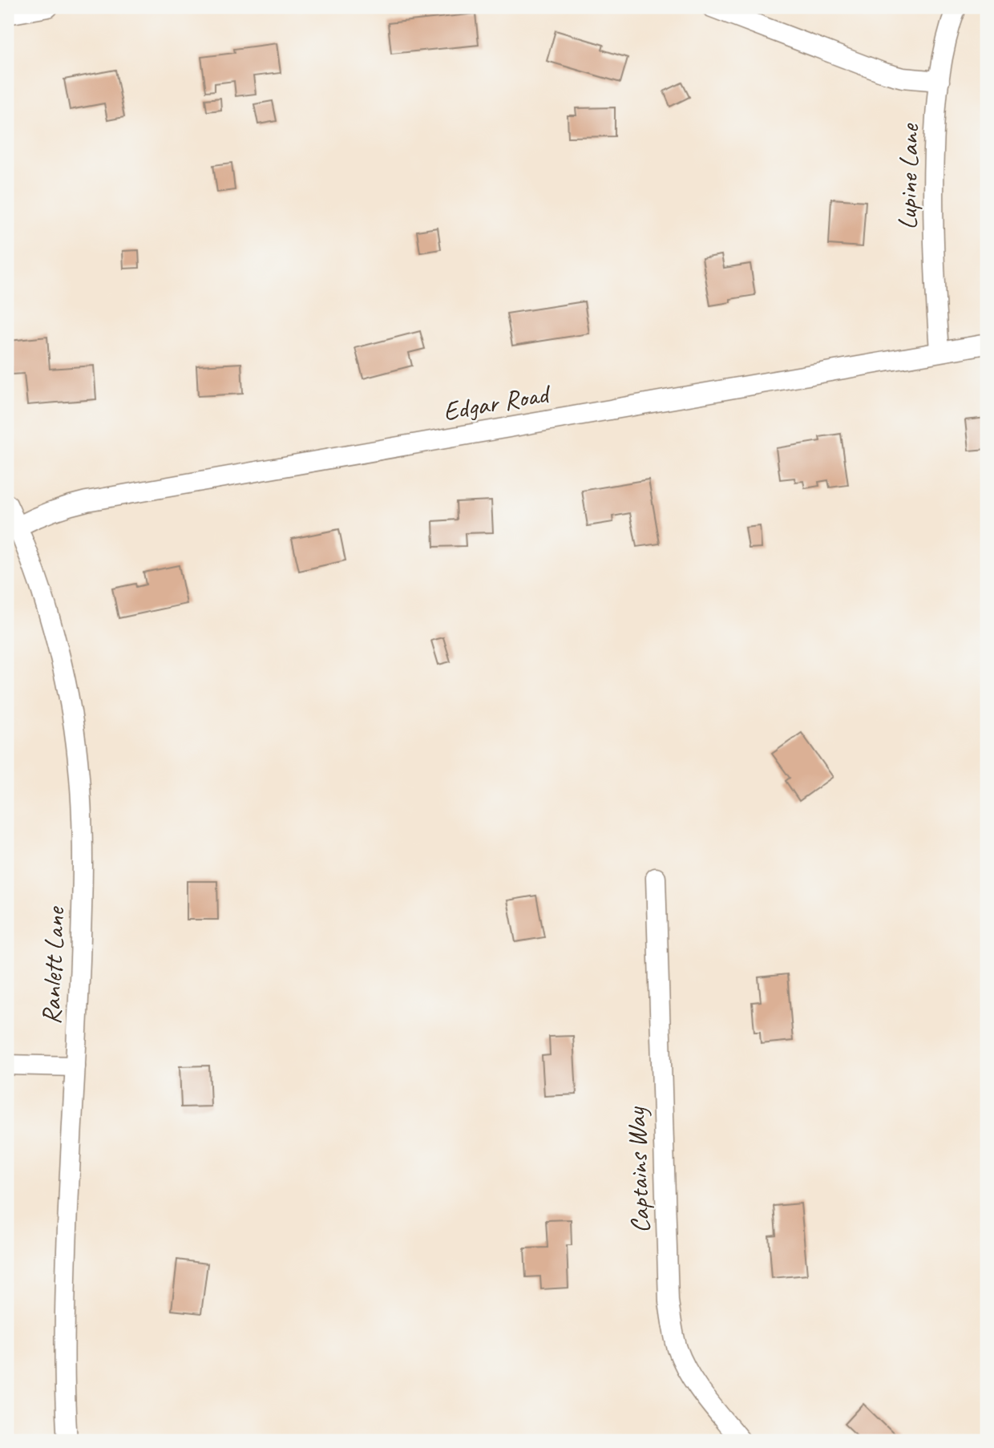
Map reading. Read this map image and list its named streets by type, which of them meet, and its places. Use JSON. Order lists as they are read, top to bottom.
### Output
{
  "streets": {
    "street": [
      "Lupine Lane",
      "Edgar Road",
      "Ranlett Lane",
      "Captains Way"
    ]
  },
  "crossings": [
    ["Lupine Lane", "Edgar Road"],
    ["Edgar Road", "Ranlett Lane"]
  ]
}
